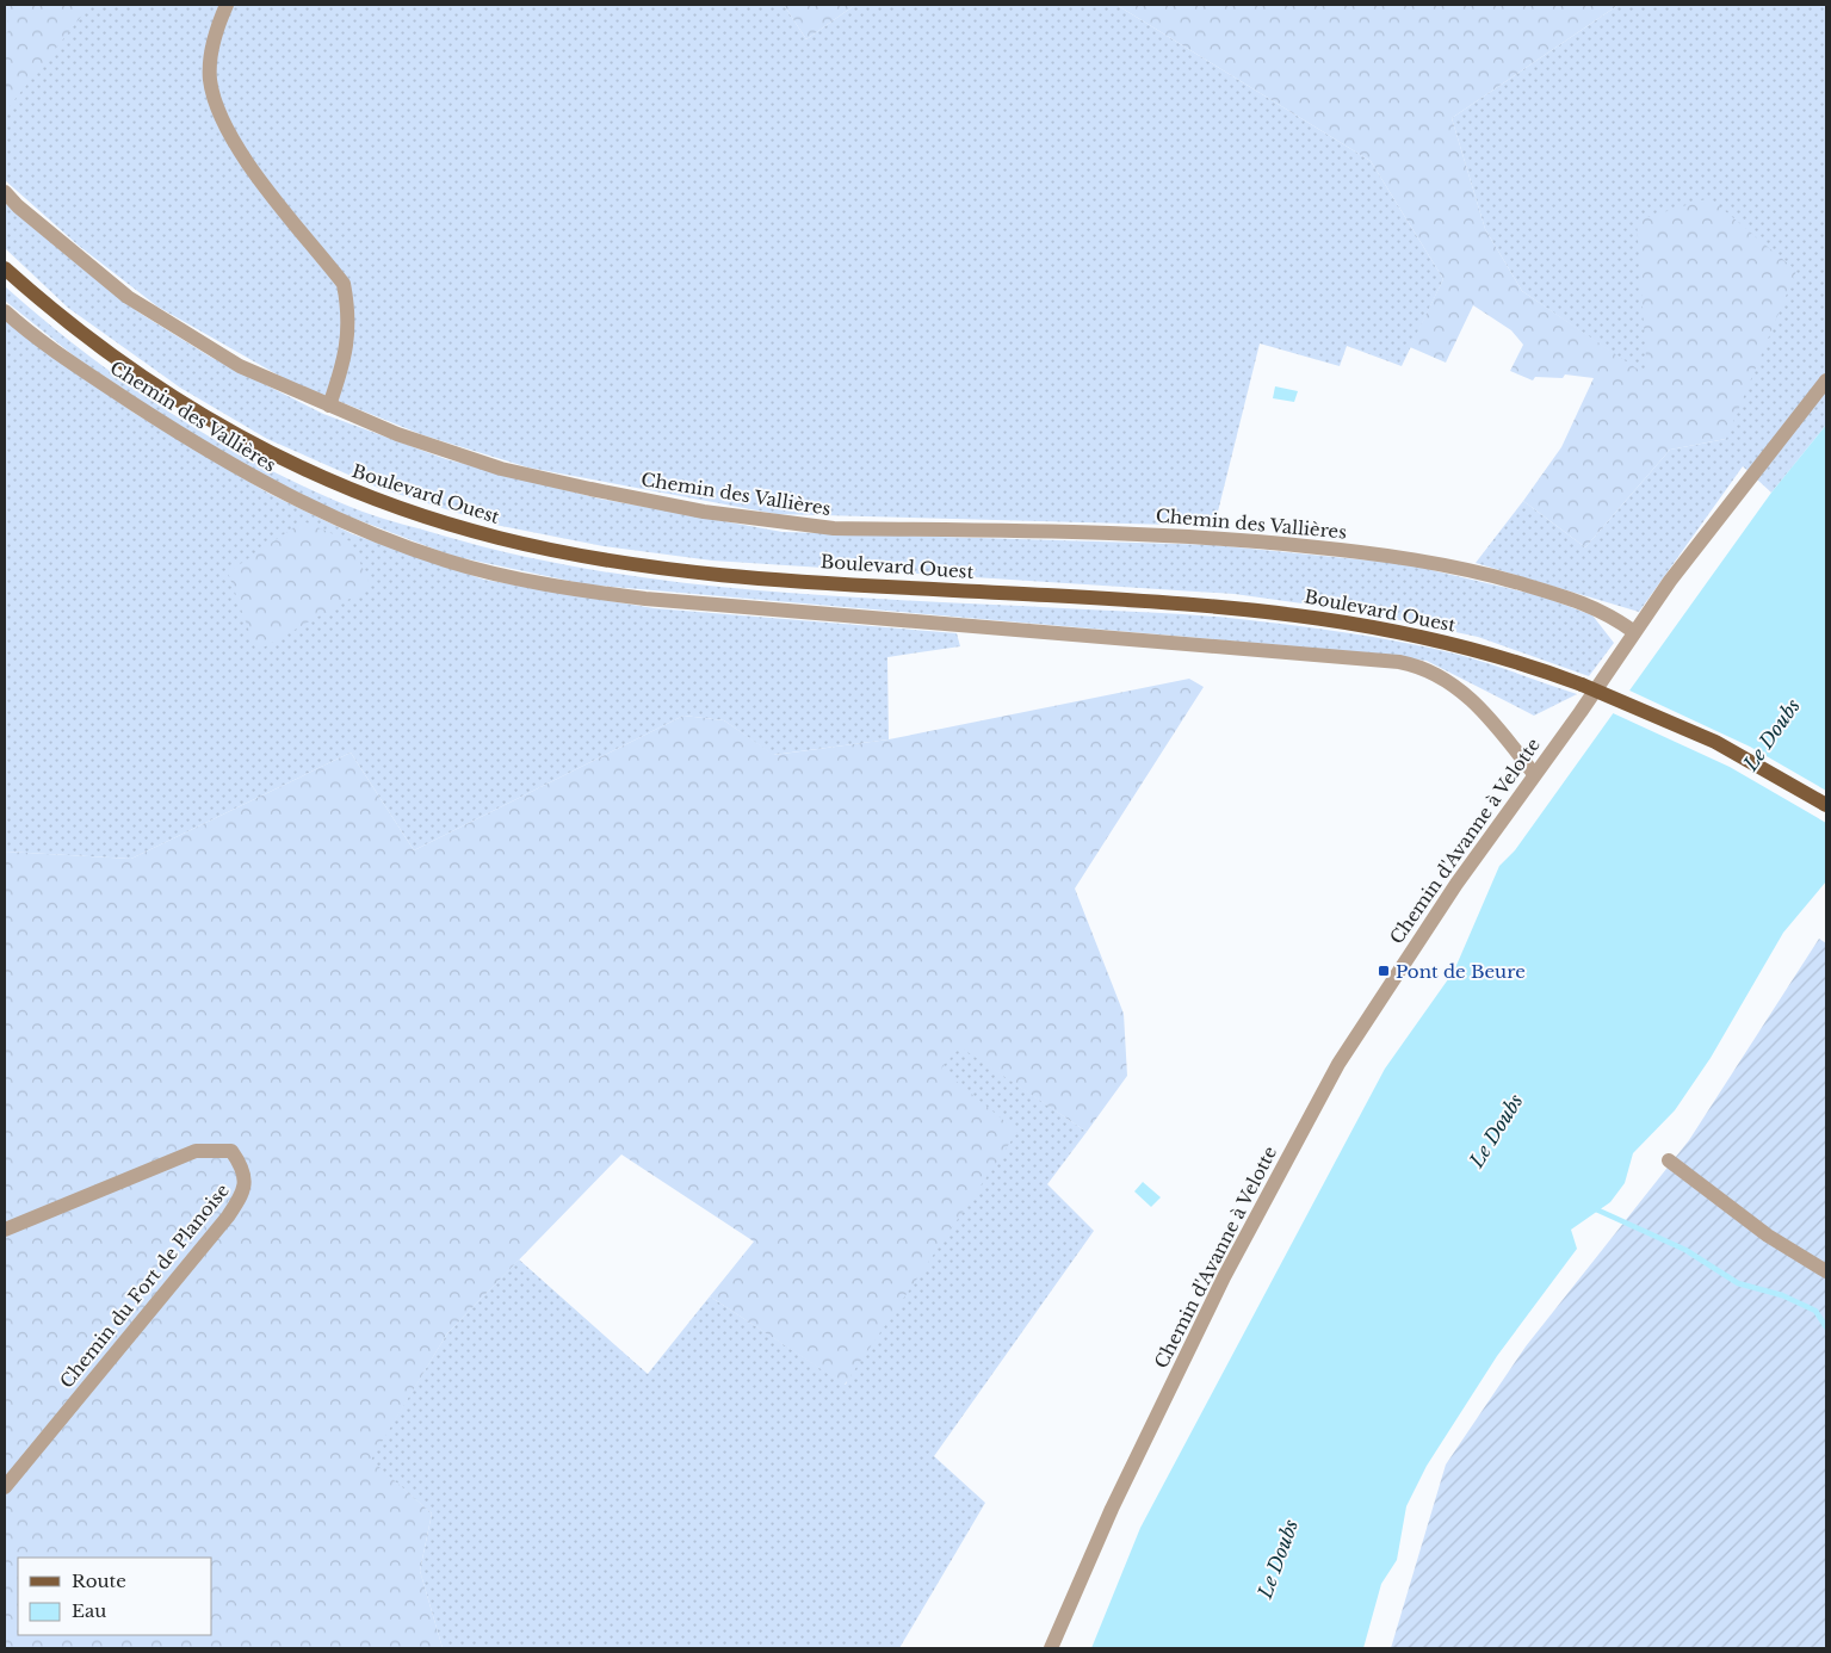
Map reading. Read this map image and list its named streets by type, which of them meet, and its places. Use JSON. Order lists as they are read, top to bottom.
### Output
{
  "streets": {
    "main road": ["Boulevard Ouest"],
    "street": ["Chemin des Vallières", "Chemin d'Avanne à Velotte", "Chemin du Fort de Planoise"]
  },
  "crossings": [
    ["Chemin des Vallières", "Chemin d'Avanne à Velotte"]
  ],
  "water": ["Le Doubs"],
  "places": {
    "transit": ["Pont de Beure"]
  },
  "legend": ["Route", "Eau"]
}
